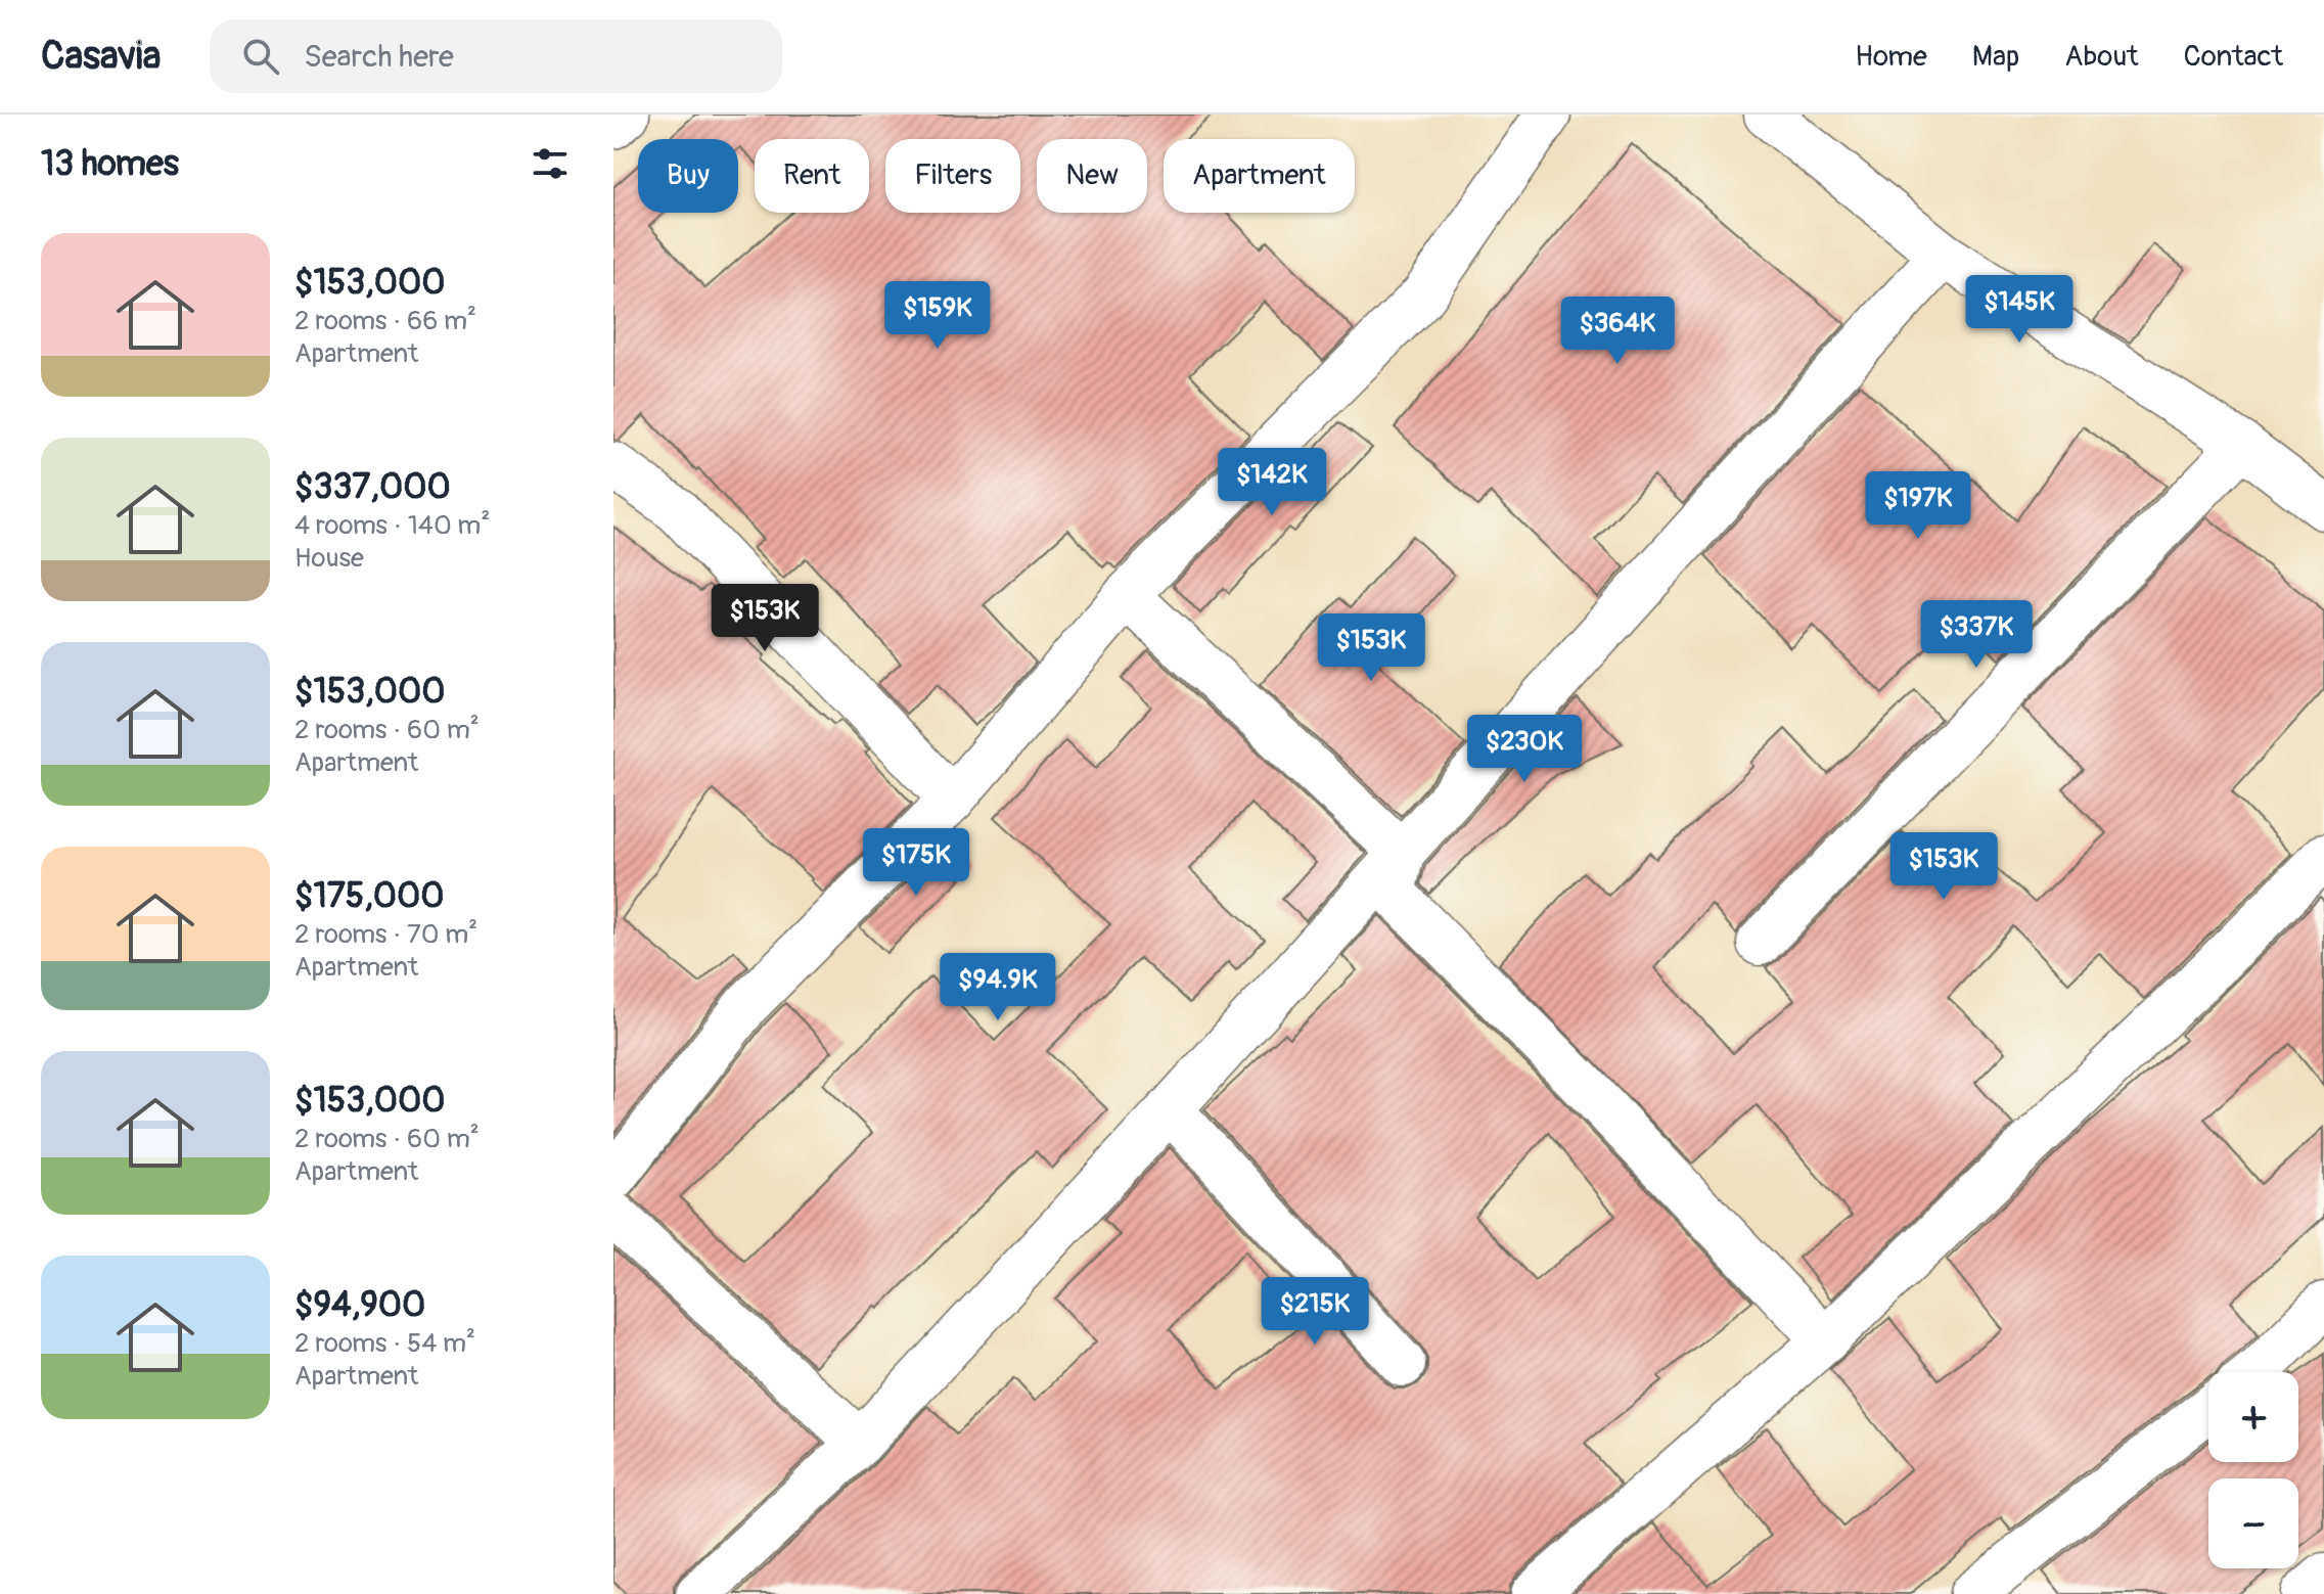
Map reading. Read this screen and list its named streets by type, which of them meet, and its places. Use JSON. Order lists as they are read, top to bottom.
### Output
{
  "page": {
    "header": "Casavia",
    "search": "Search here",
    "nav": [
      "Home",
      "Map",
      "About",
      "Contact"
    ],
    "heading": "13 homes",
    "chip": [
      "Buy",
      "Rent",
      "Filters",
      "New",
      "Apartment"
    ],
    "list": [
      {
        "name": "$153,000",
        "note": "2 rooms · 66 m² · Apartment"
      },
      {
        "name": "$337,000",
        "note": "4 rooms · 140 m² · House"
      },
      {
        "name": "$153,000",
        "note": "2 rooms · 60 m² · Apartment"
      },
      {
        "name": "$175,000",
        "note": "2 rooms · 70 m² · Apartment"
      },
      {
        "name": "$153,000",
        "note": "2 rooms · 60 m² · Apartment"
      },
      {
        "name": "$94,900",
        "note": "2 rooms · 54 m² · Apartment"
      }
    ],
    "price": [
      "$145K",
      "$159K",
      "$364K",
      "$142K",
      "$197K",
      "$153K",
      "$337K",
      "$153K",
      "$230K",
      "$175K",
      "$153K",
      "$94.9K",
      "$215K"
    ],
    "map_buttons": ["+", "−"]
  }
}
